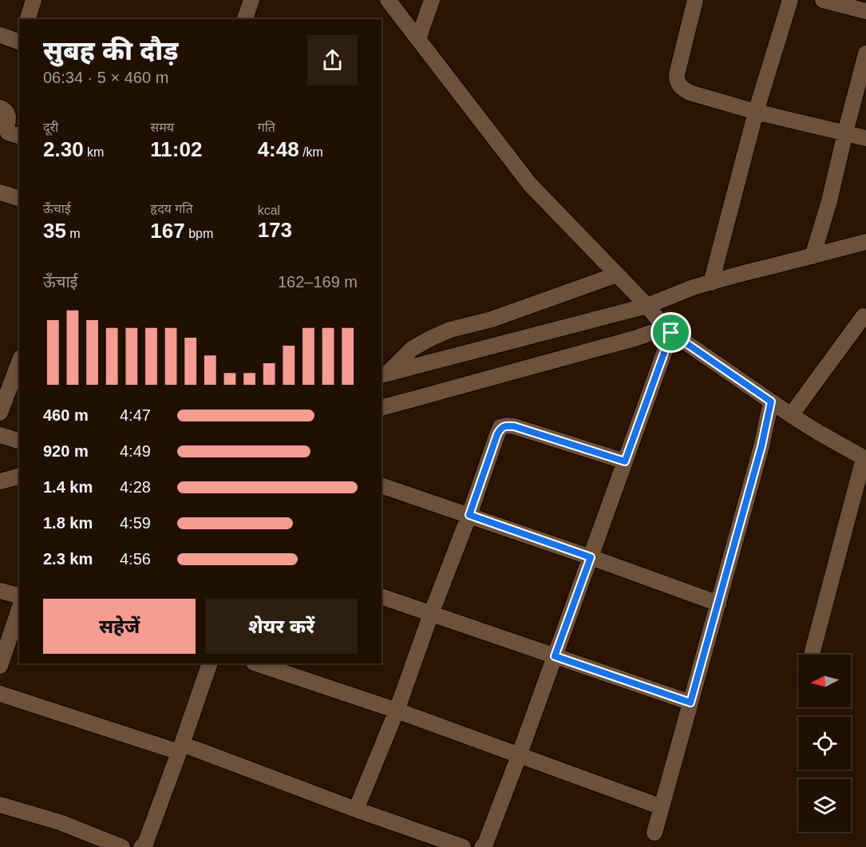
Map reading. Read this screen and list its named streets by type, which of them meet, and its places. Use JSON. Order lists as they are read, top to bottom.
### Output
{
  "north": "left",
  "page": {
    "heading": ["सुबह की दौड़", "06:34 · 5 × 460 m"],
    "stats": [
      ["दूरी", "2.30 km"],
      ["समय", "11:02"],
      ["गति", "4:48 /km"],
      ["ऊँचाई", "35 m"],
      ["हृदय गति", "167 bpm"],
      ["kcal", "173"]
    ],
    "chart": ["ऊँचाई", "162–169 m"],
    "list": [
      {
        "name": "460 m",
        "note": "4:47"
      },
      {
        "name": "920 m",
        "note": "4:49"
      },
      {
        "name": "1.4 km",
        "note": "4:28"
      },
      {
        "name": "1.8 km",
        "note": "4:59"
      },
      {
        "name": "2.3 km",
        "note": "4:56"
      }
    ],
    "buttons": ["सहेजें", "शेयर करें"]
  }
}
